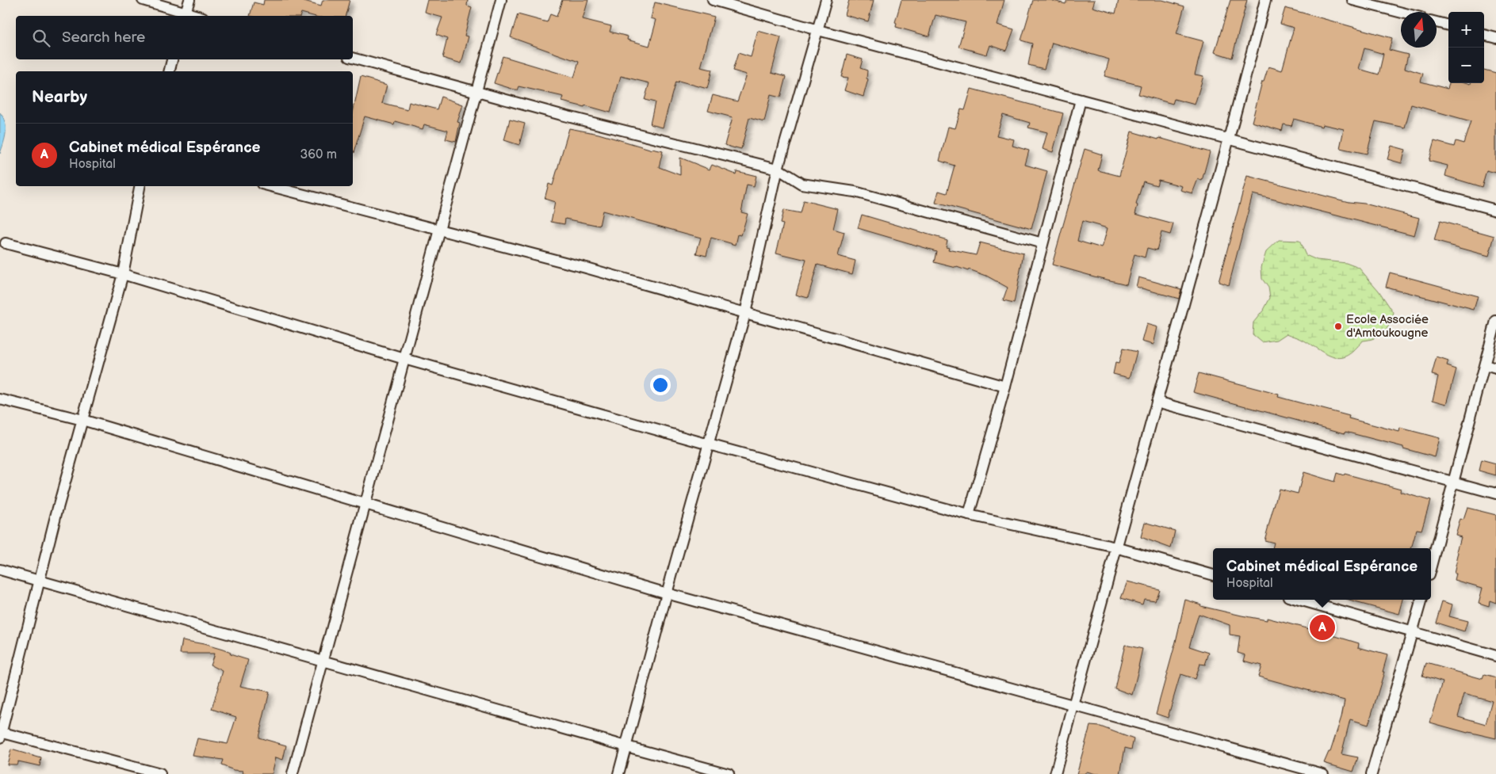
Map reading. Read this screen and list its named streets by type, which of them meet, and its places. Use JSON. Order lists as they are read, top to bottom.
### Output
{
  "places": ["Ecole Associée d'Amtoukougne"],
  "north": "top",
  "page": {
    "map_buttons": ["+", "−"],
    "search": "Search here",
    "heading": "Nearby",
    "list": [
      {
        "mark": "A",
        "name": "Cabinet médical Espérance",
        "note": "Hospital",
        "value": "360 m"
      }
    ],
    "popup": ["Cabinet médical Espérance", "Hospital"],
    "pins": "A"
  }
}
